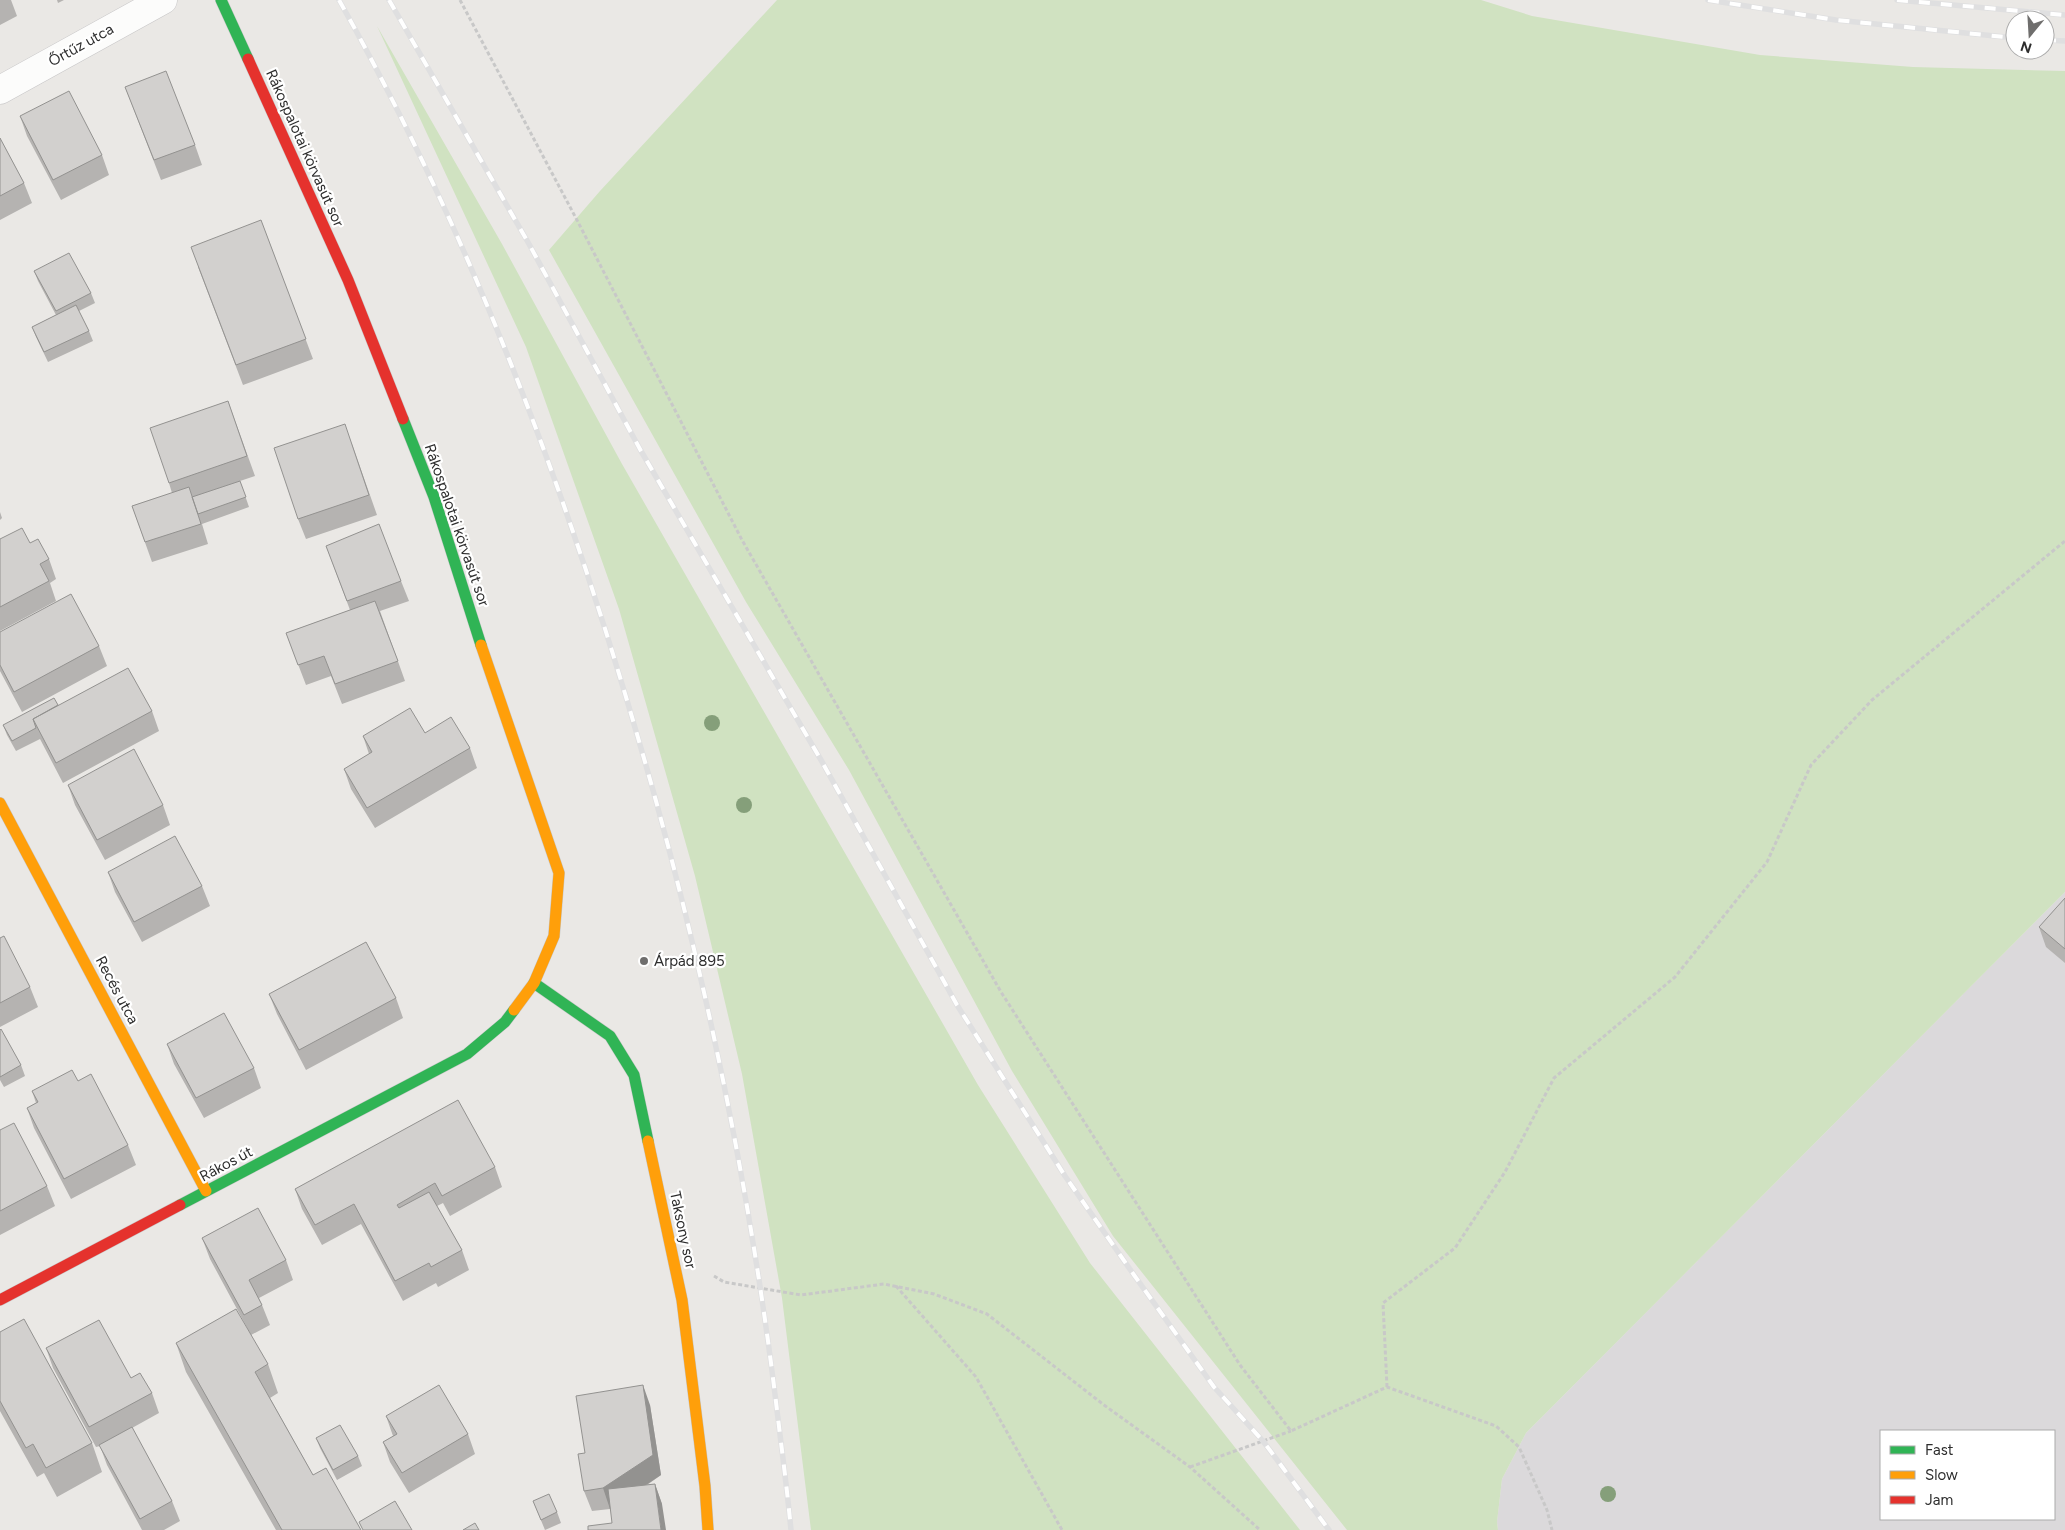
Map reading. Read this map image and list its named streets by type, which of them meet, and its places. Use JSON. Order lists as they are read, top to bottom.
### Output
{
  "streets": {
    "street": [
      "Őrtűz utca",
      "Rákospalotai körvasút sor",
      "Recés utca",
      "Rákos út",
      "Taksony sor"
    ]
  },
  "crossings": [
    ["Rákospalotai körvasút sor", "Rákos út"],
    ["Rákospalotai körvasút sor", "Taksony sor"],
    ["Recés utca", "Rákos út"]
  ],
  "places": ["Árpád 895"],
  "legend": ["Fast", "Slow", "Jam"],
  "north": "bottom"
}
